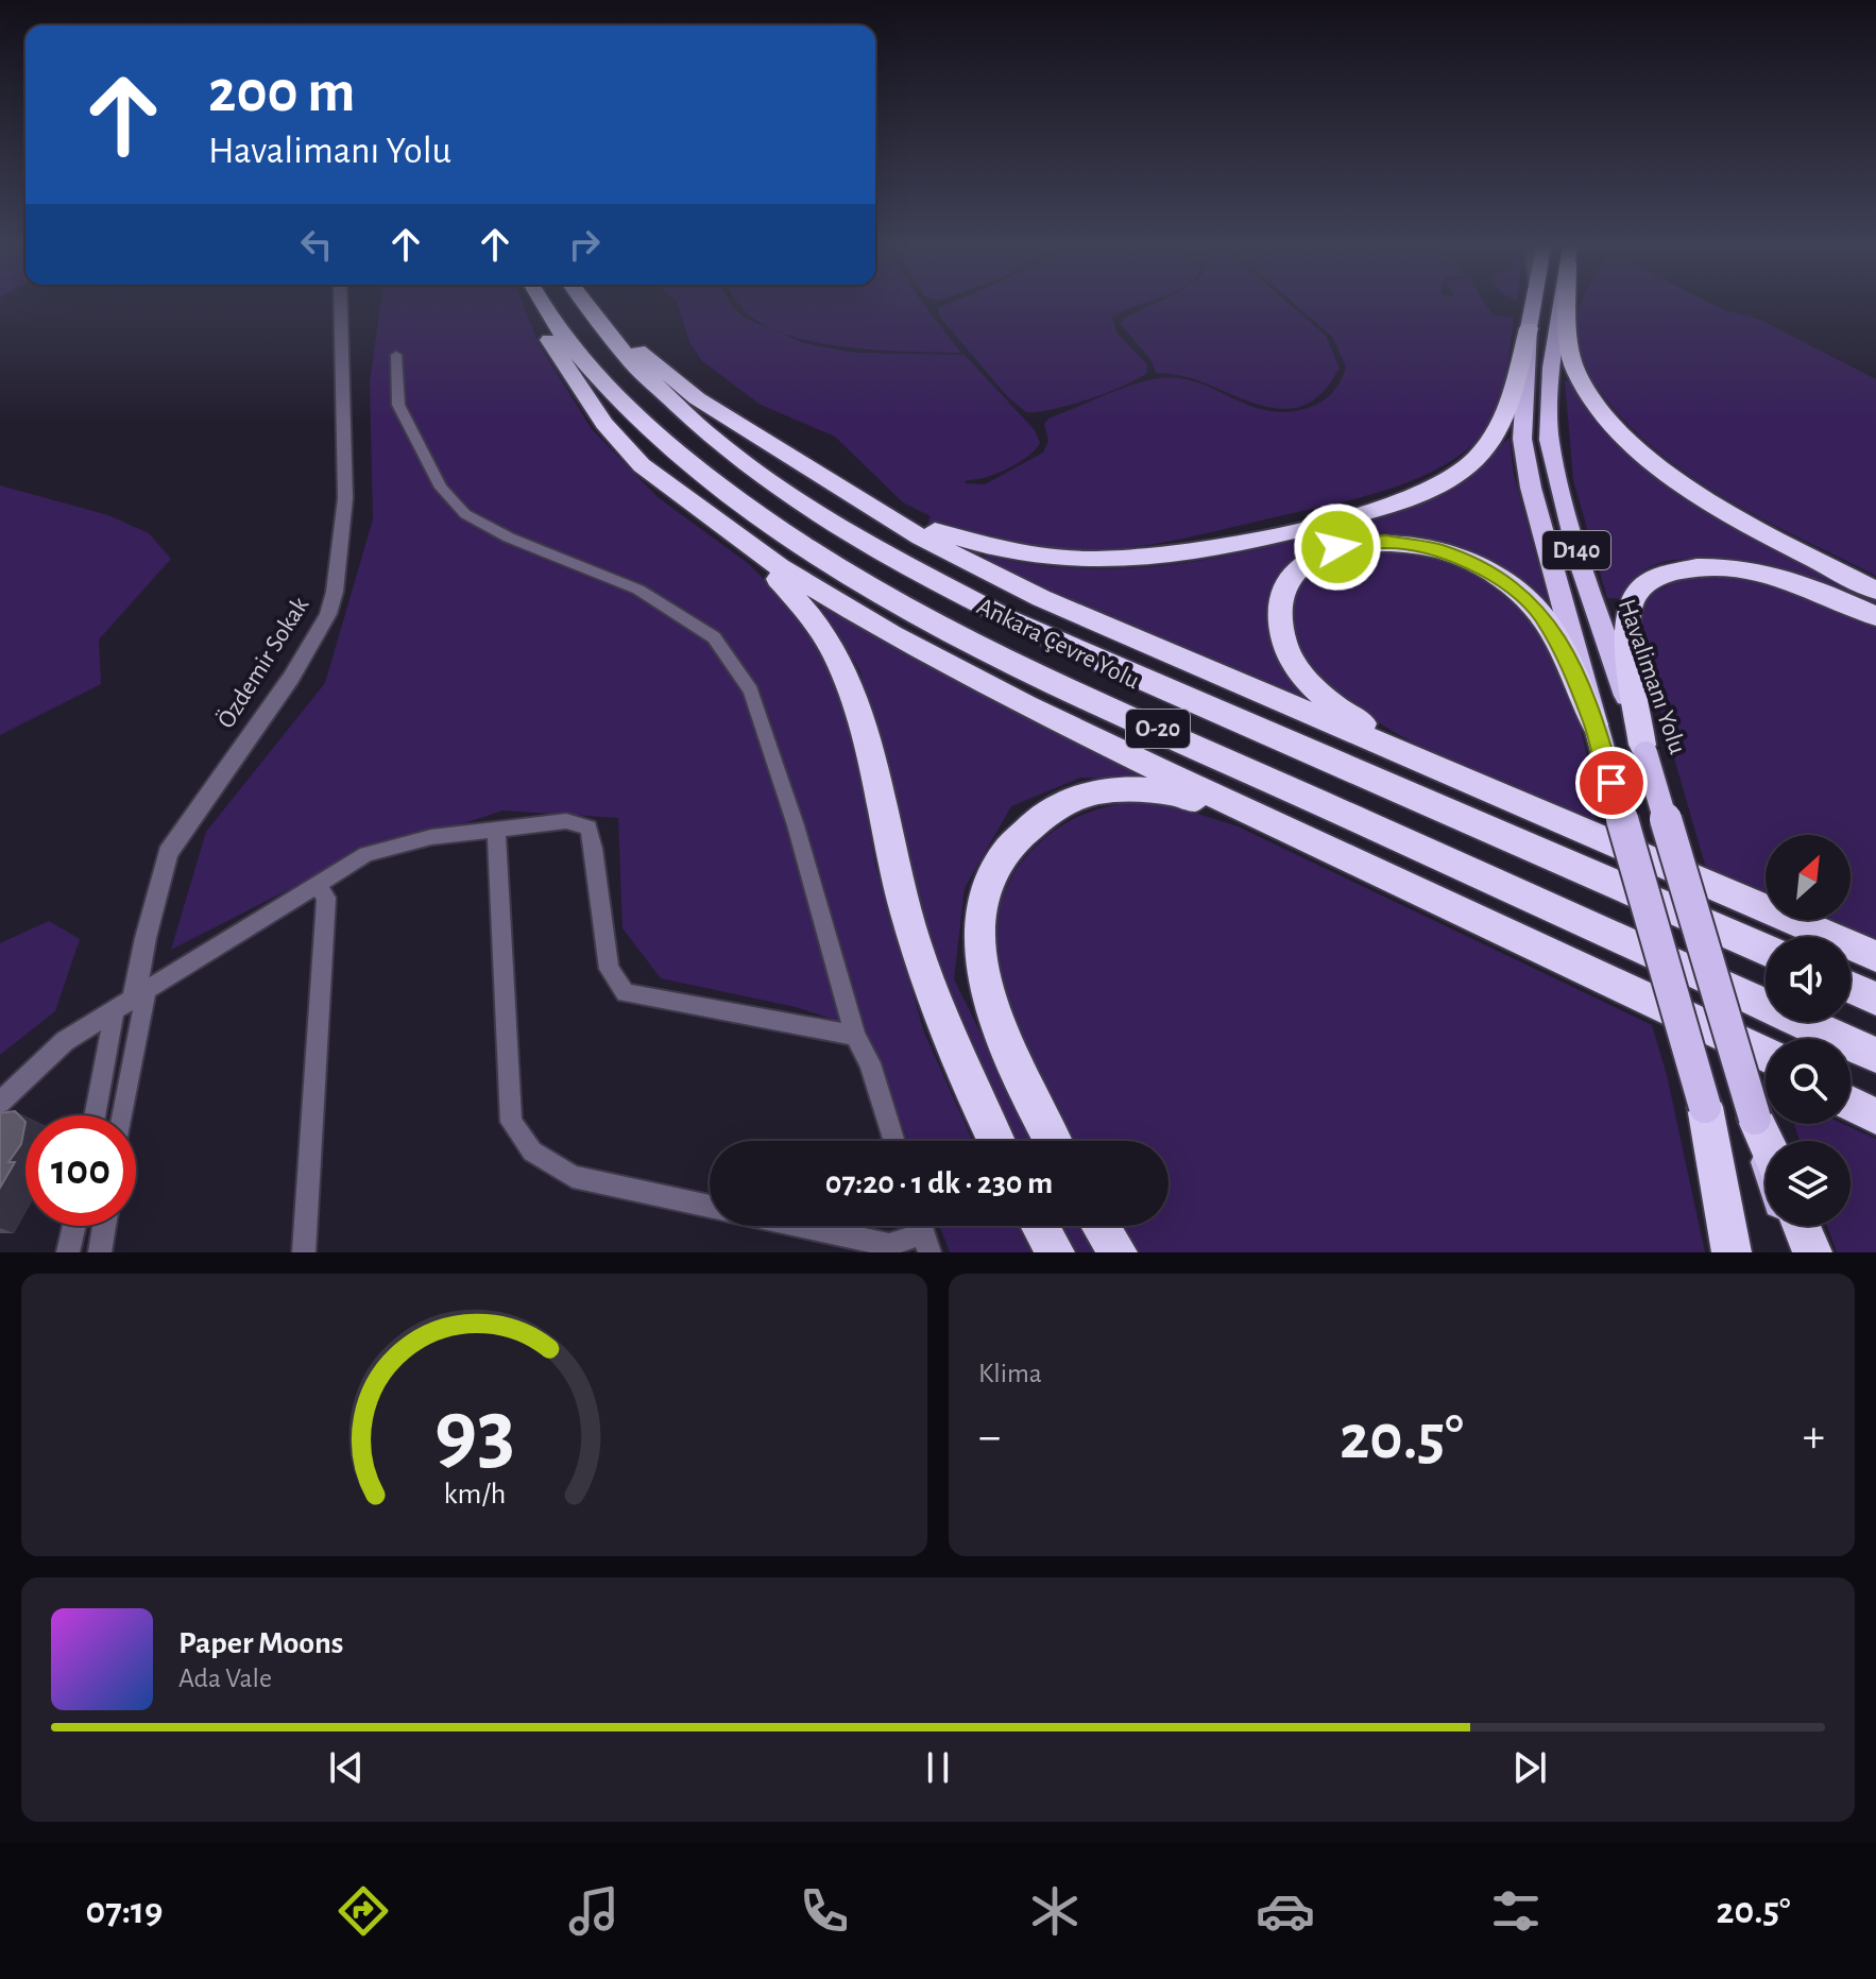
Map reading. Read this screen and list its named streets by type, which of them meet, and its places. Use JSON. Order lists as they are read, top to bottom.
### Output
{
  "streets": {
    "highway": [
      "D140",
      "Ankara Çevre Yolu",
      "Havalimanı Yolu",
      "O-20"
    ],
    "street": ["Özdemir Sokak"]
  },
  "north": "top right",
  "page": {
    "turn": ["200 m", "Havalimanı Yolu"],
    "limit": "100",
    "trip": "07:20 · 1 dk · 230 m",
    "tile": "Klima",
    "heat": ["−", "20.5°", "+"],
    "song": ["Paper Moons", "Ada Vale"],
    "tabs": ["07:19", "20.5°"],
    "gauge": ["93", "km/h"]
  }
}
